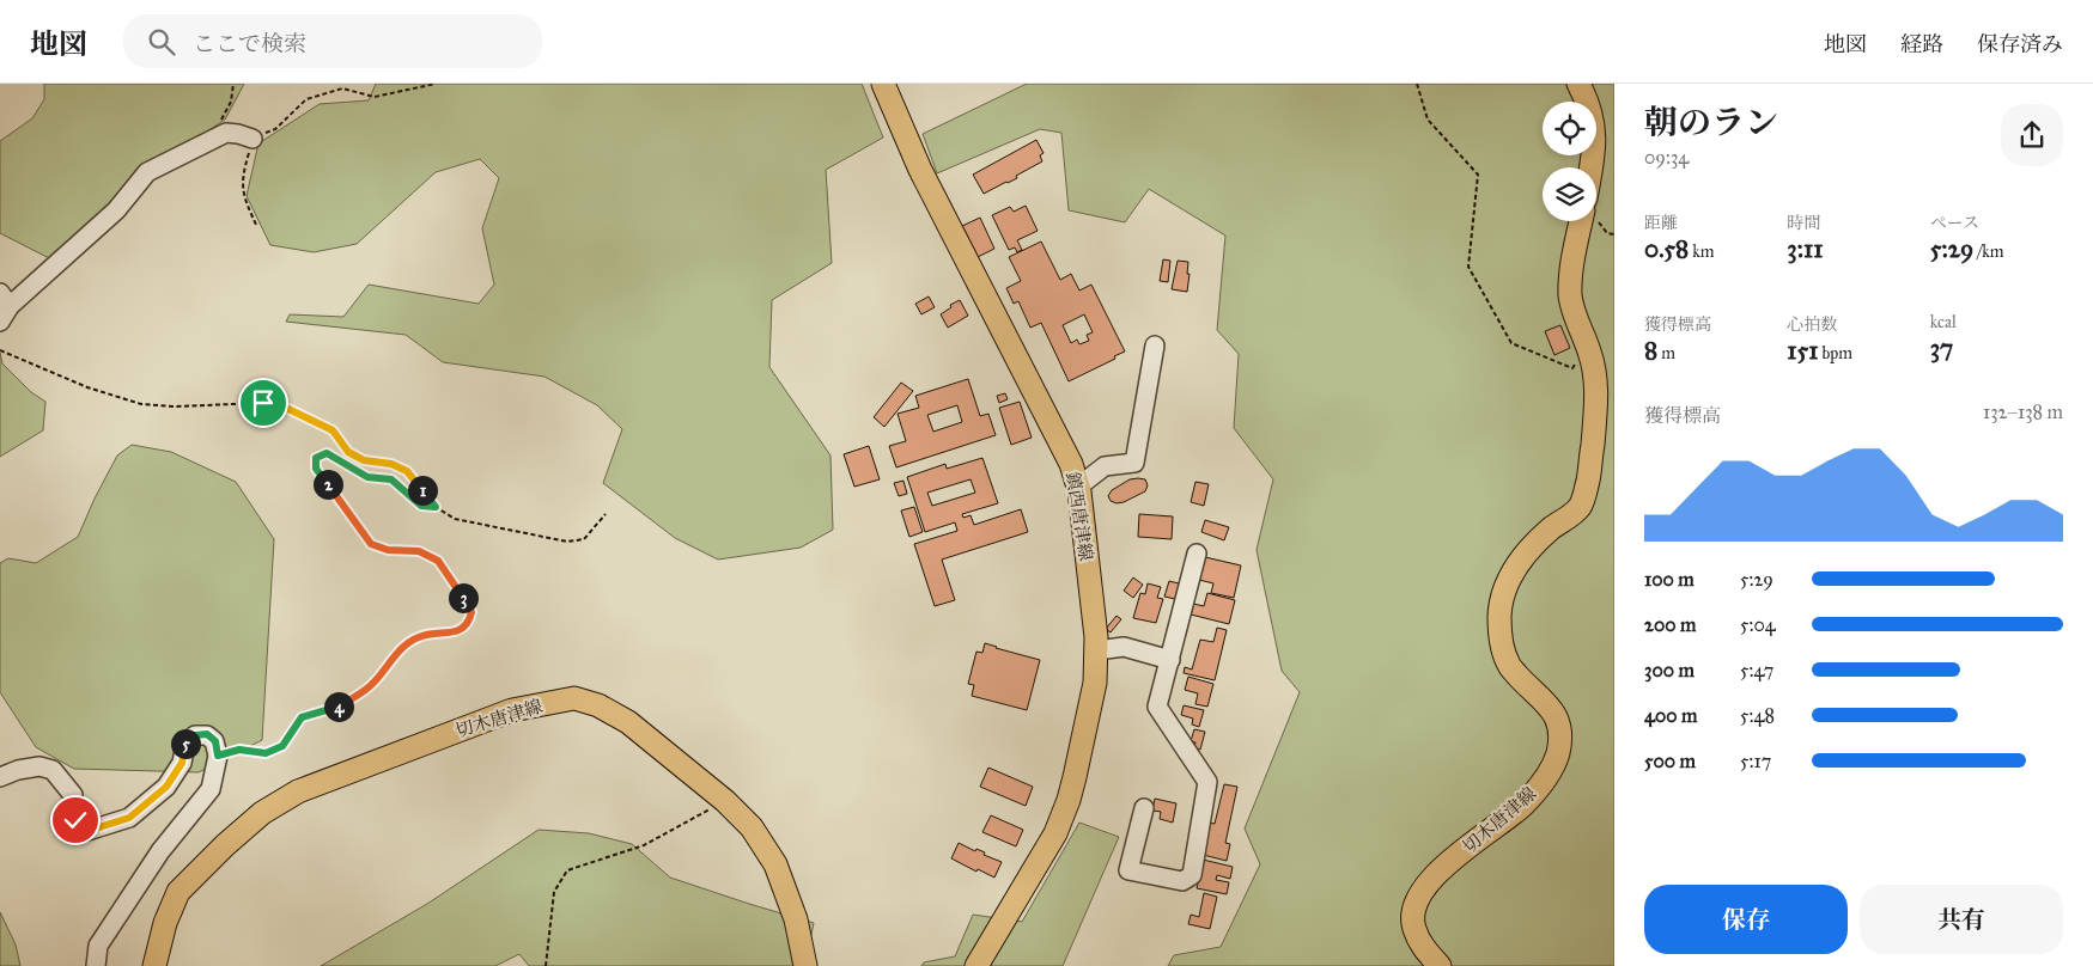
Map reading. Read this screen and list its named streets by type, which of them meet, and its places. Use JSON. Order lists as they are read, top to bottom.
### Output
{
  "streets": {
    "main road": ["鎮西唐津線", "切木唐津線"]
  },
  "page": {
    "header": "地図",
    "search": "ここで検索",
    "nav": ["地図", "経路", "保存済み"],
    "heading": ["朝のラン", "09:34"],
    "stats": [
      ["距離", "0.58 km"],
      ["時間", "3:11"],
      ["ペース", "5:29 /km"],
      ["獲得標高", "8 m"],
      ["心拍数", "151 bpm"],
      ["kcal", "37"]
    ],
    "chart": ["獲得標高", "132–138 m"],
    "pins": [
      "2",
      "1",
      "3",
      "4",
      "5"
    ],
    "list": [
      {
        "name": "100 m",
        "note": "5:29"
      },
      {
        "name": "200 m",
        "note": "5:04"
      },
      {
        "name": "300 m",
        "note": "5:47"
      },
      {
        "name": "400 m",
        "note": "5:48"
      },
      {
        "name": "500 m",
        "note": "5:17"
      }
    ],
    "buttons": ["保存", "共有"]
  }
}
